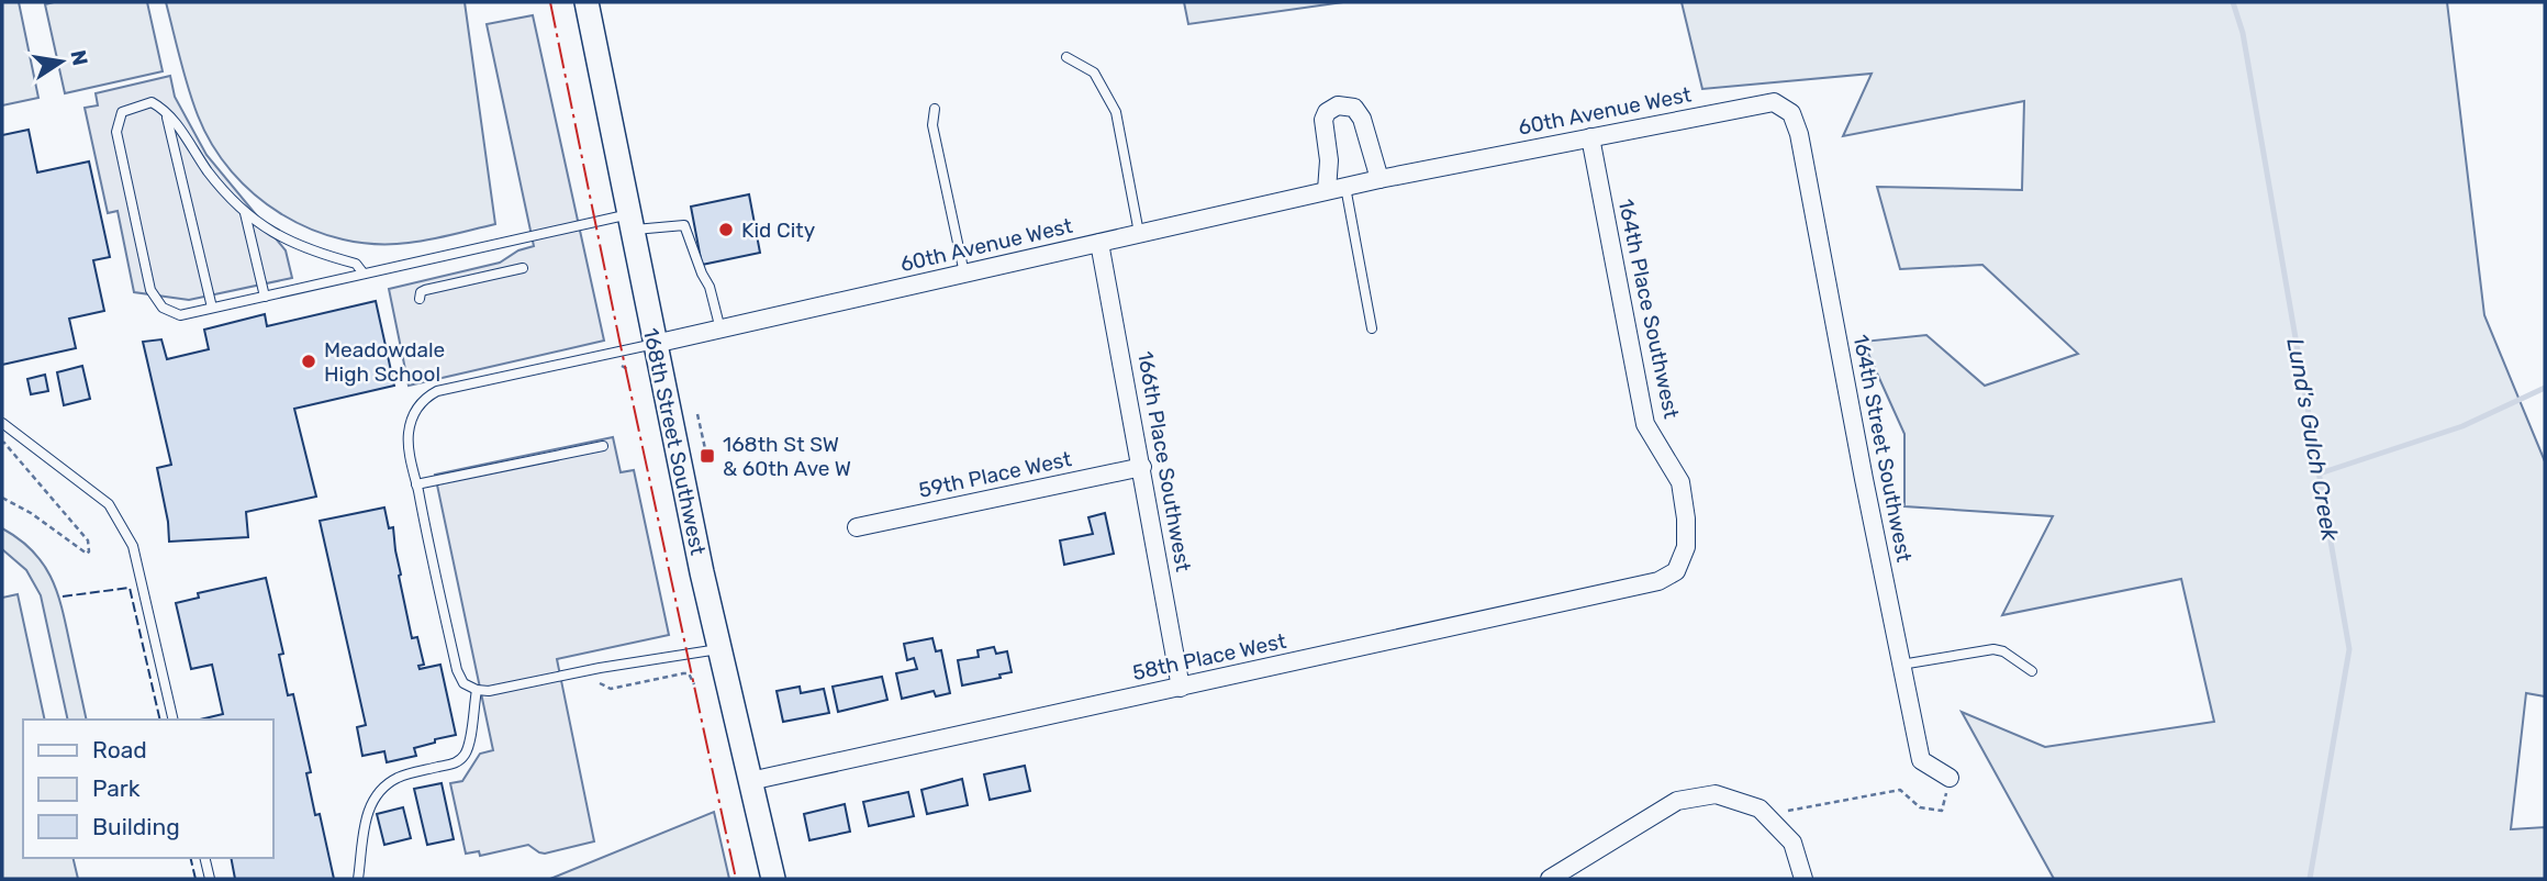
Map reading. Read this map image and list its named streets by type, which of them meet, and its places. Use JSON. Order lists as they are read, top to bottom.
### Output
{
  "streets": {
    "main road": ["168th Street Southwest"],
    "street": [
      "60th Avenue West",
      "164th Place Southwest",
      "164th Street Southwest",
      "166th Place Southwest",
      "59th Place West",
      "58th Place West"
    ]
  },
  "crossings": [
    ["60th Avenue West", "164th Place Southwest"],
    ["60th Avenue West", "168th Street Southwest"],
    ["60th Avenue West", "164th Street Southwest"],
    ["60th Avenue West", "166th Place Southwest"],
    ["164th Place Southwest", "58th Place West"],
    ["168th Street Southwest", "58th Place West"],
    ["166th Place Southwest", "59th Place West"],
    ["166th Place Southwest", "58th Place West"]
  ],
  "water": ["Lund's Gulch Creek"],
  "places": {
    "other": ["Kid City", "Meadowdale High School"],
    "transit": ["168th St SW & 60th Ave W"]
  },
  "legend": ["Road", "Park", "Building"],
  "north": "right"
}
